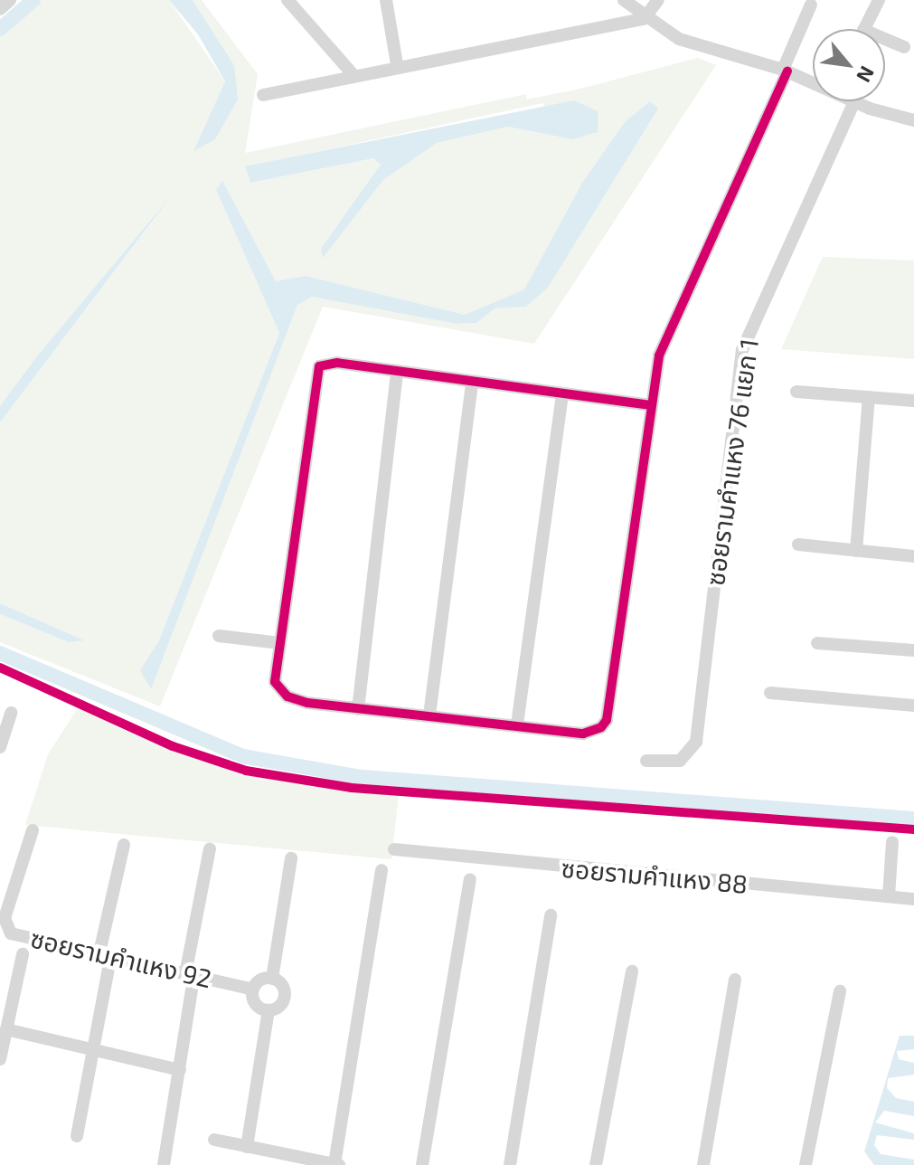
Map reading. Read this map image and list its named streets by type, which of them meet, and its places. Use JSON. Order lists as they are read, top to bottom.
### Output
{
  "streets": {
    "street": ["ซอยรามคำแหง 76 แยก 1", "ซอยรามคำแหง 88", "ซอยรามคําแหง 92"]
  },
  "north": "bottom right"
}
